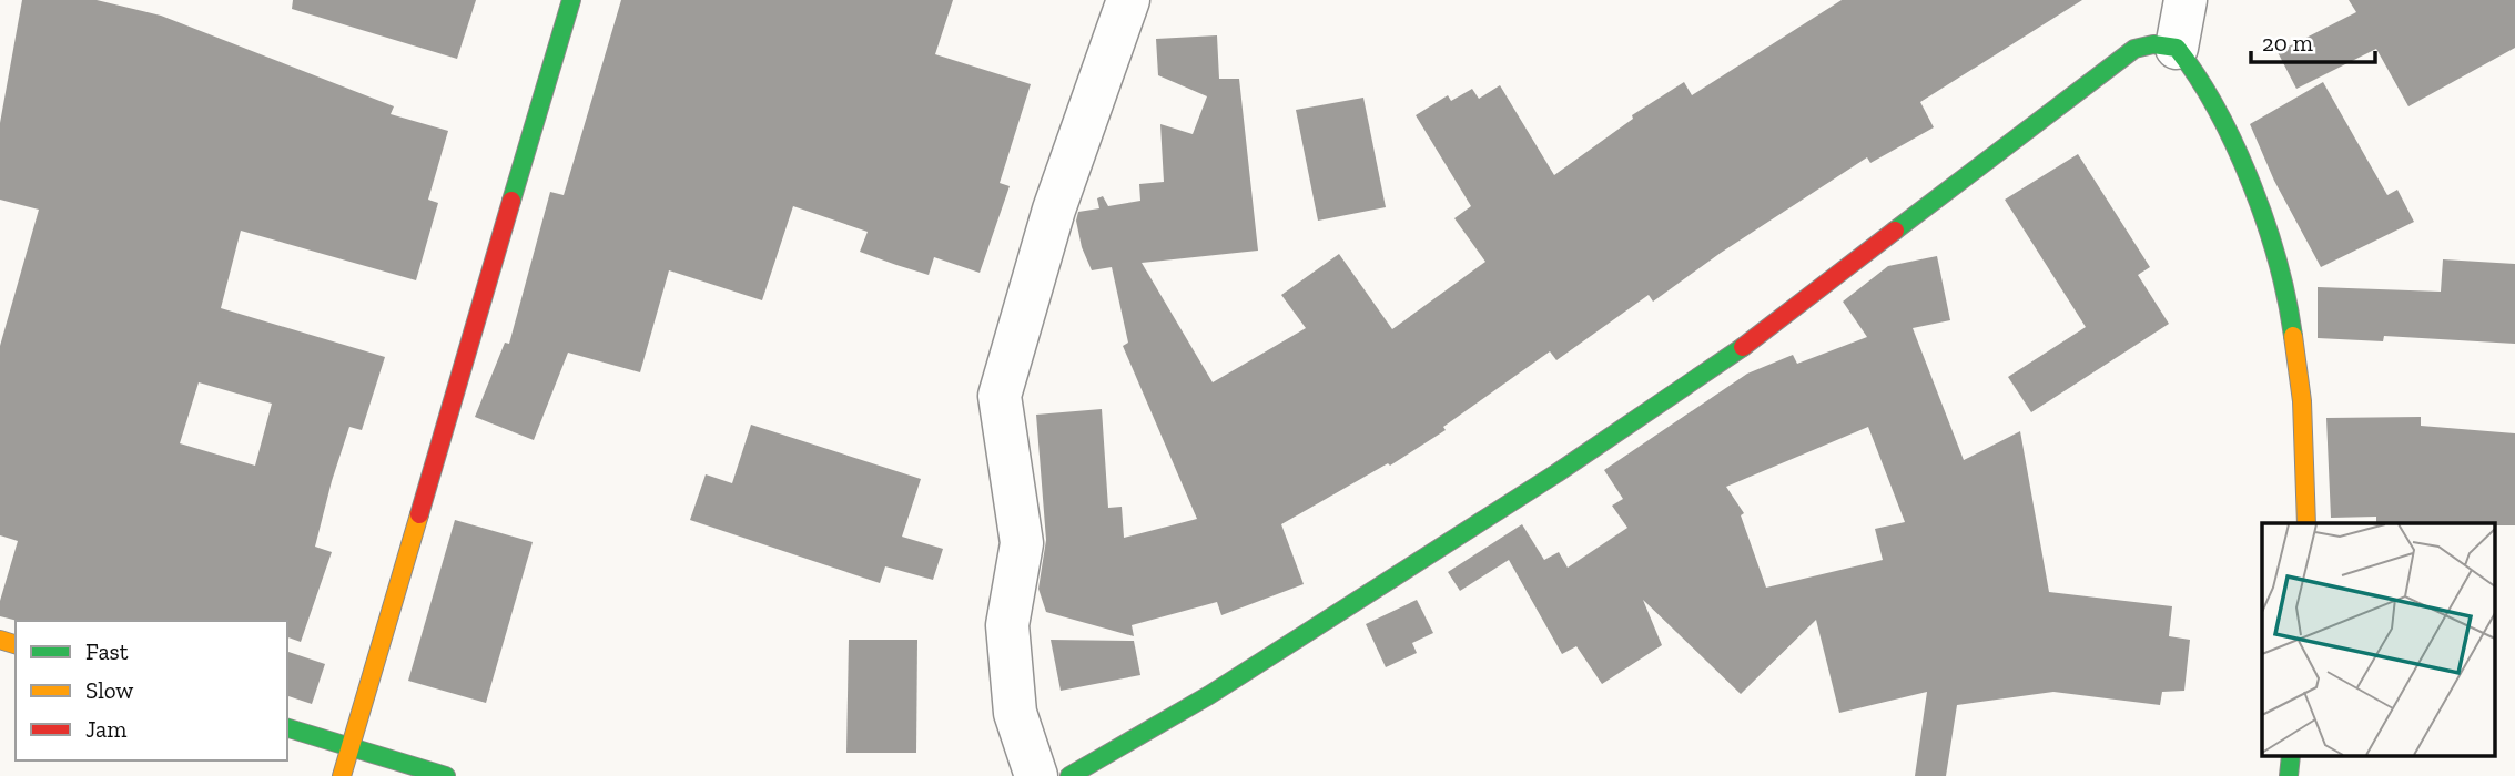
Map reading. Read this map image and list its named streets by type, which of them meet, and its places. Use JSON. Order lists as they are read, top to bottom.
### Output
{
  "legend": ["Fast", "Slow", "Jam"],
  "scale_bar": "20 m"
}
